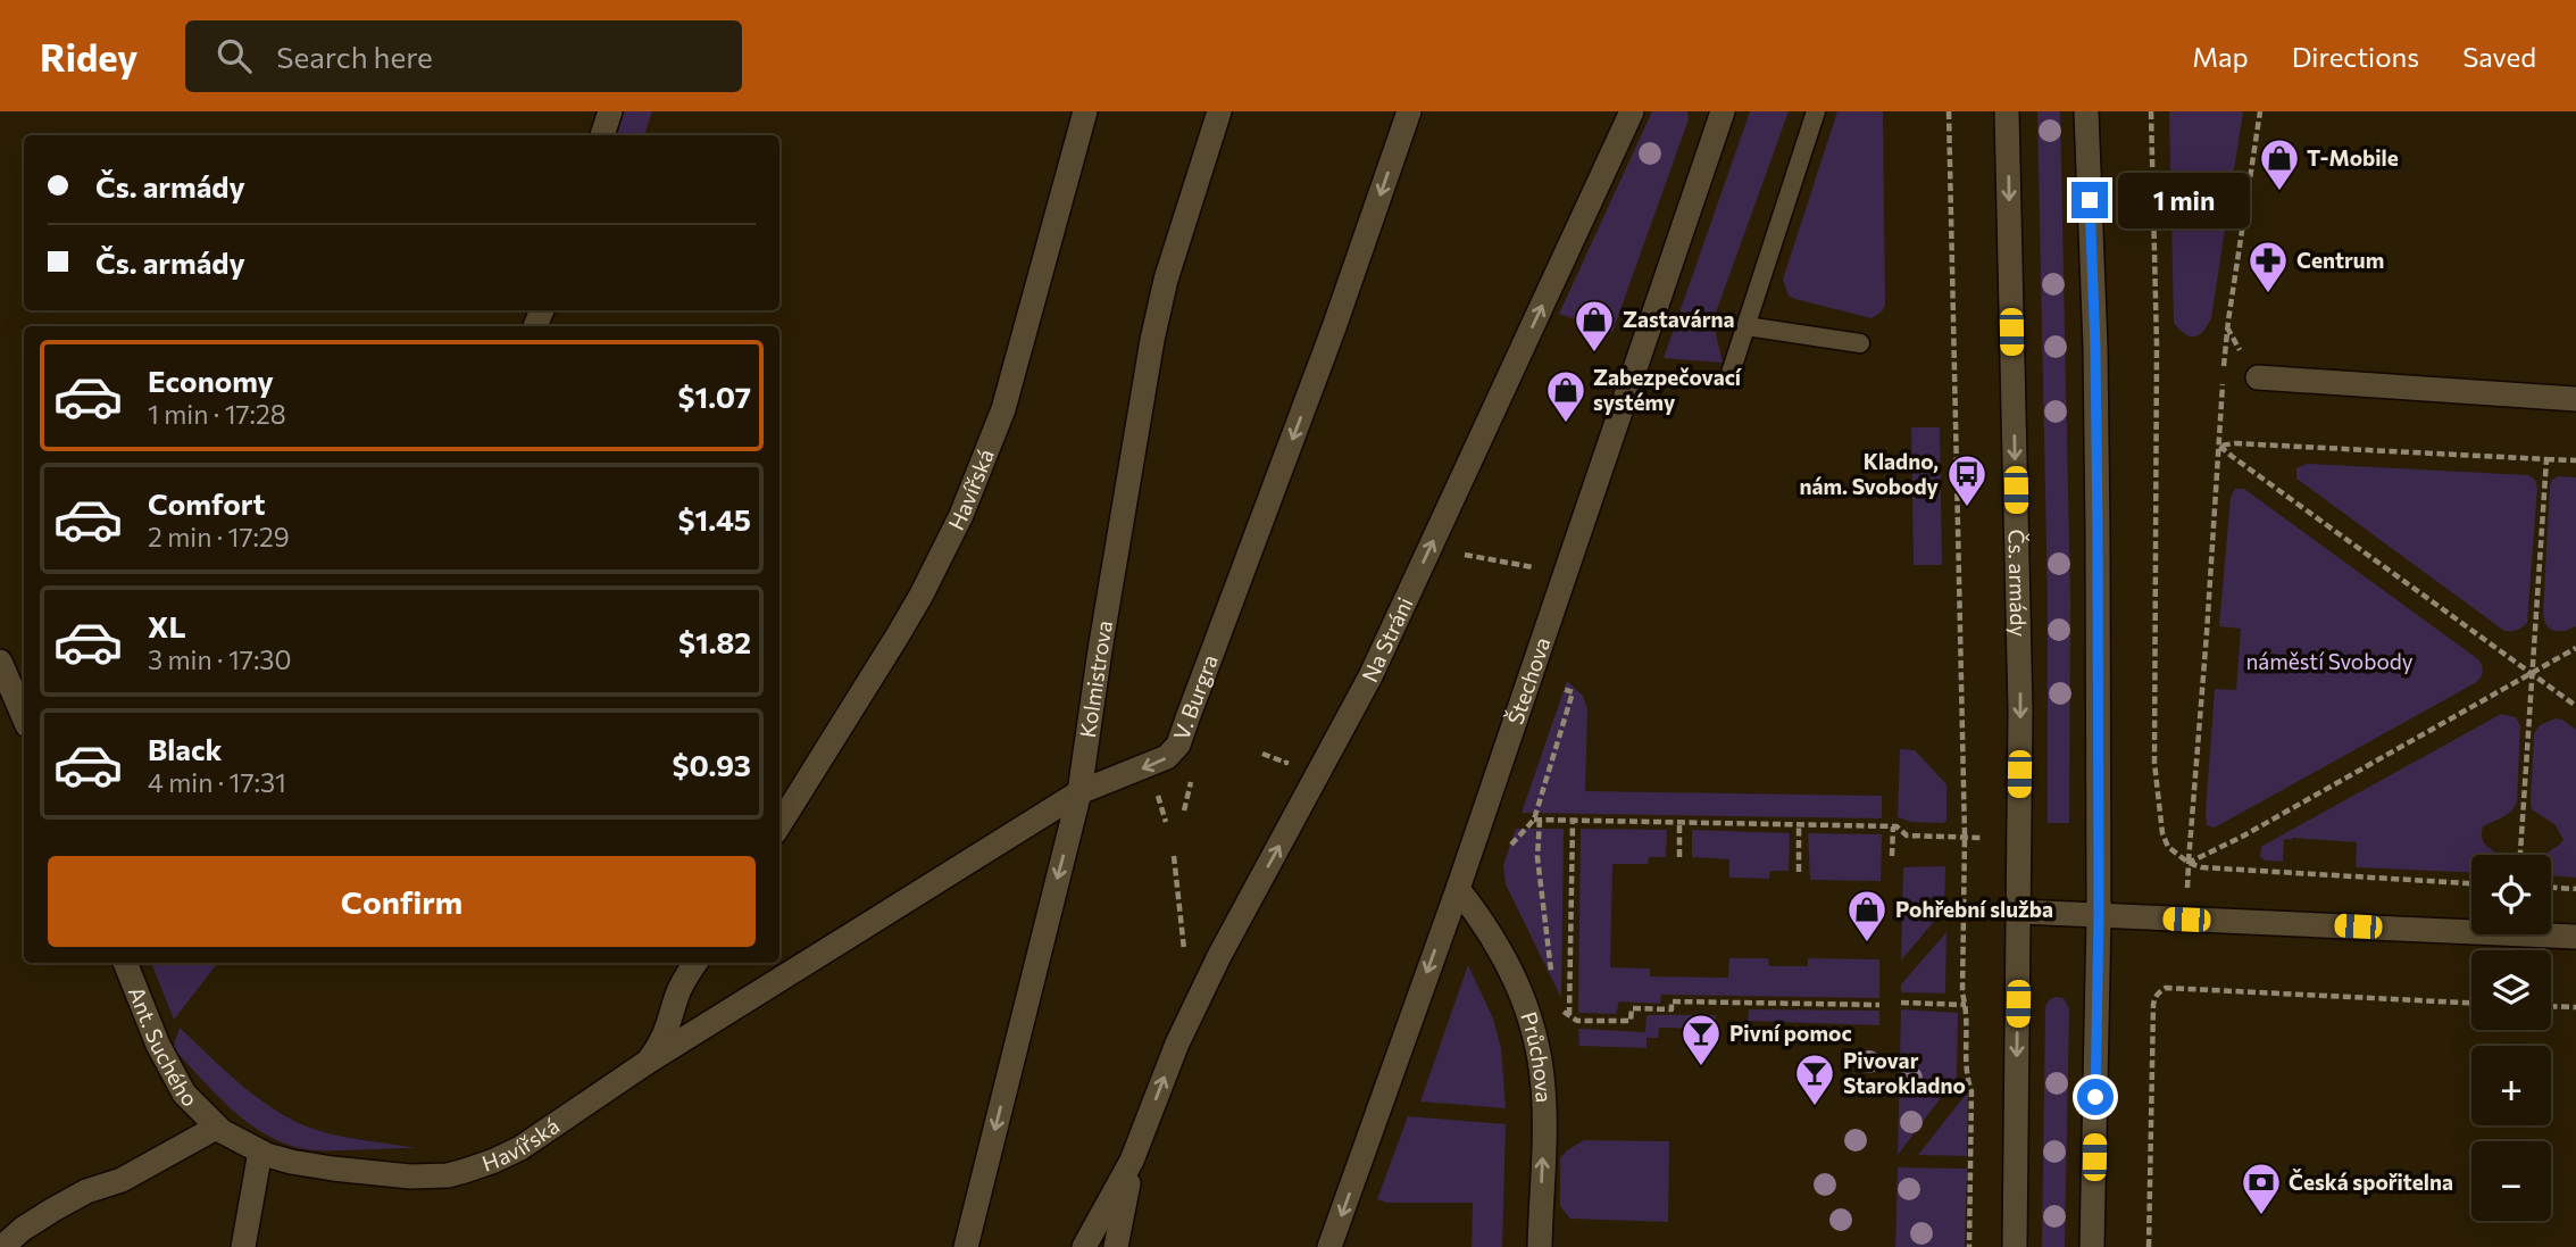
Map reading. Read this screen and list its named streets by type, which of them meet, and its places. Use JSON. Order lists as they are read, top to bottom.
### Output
{
  "streets": {
    "street": [
      "Havířská",
      "Čs. armády",
      "Na Stráni",
      "Kolmistrova",
      "Štechova",
      "V. Burgra",
      "Ant. Suchého",
      "Průchova"
    ]
  },
  "crossings": [
    ["Havířská", "V. Burgra"],
    ["Havířská", "Ant. Suchého"],
    ["Kolmistrova", "V. Burgra"],
    ["Štechova", "Průchova"]
  ],
  "one_way": [
    "Na Stráni",
    "Kolmistrova",
    "V. Burgra",
    "Průchova"
  ],
  "parks": ["náměstí Svobody"],
  "places": {
    "shop": [
      "T-Mobile",
      "Zastavárna",
      "Zabezpečovací systémy",
      "Pohřební služba"
    ],
    "pharmacy": ["Centrum"],
    "bus stop": ["Kladno, nám. Svobody"],
    "bar": ["Pivní pomoc", "Pivovar Starokladno"],
    "bank": ["Česká spořitelna"]
  },
  "page": {
    "header": "Ridey",
    "search": "Search here",
    "nav": ["Map", "Directions", "Saved"],
    "banner": ["Čs. armády", "Čs. armády"],
    "bubble": "1 min",
    "list": [
      {
        "name": "Economy",
        "note": "1 min · 17:28",
        "value": "$1.07"
      },
      {
        "name": "Comfort",
        "note": "2 min · 17:29",
        "value": "$1.45"
      },
      {
        "name": "XL",
        "note": "3 min · 17:30",
        "value": "$1.82"
      },
      {
        "name": "Black",
        "note": "4 min · 17:31",
        "value": "$0.93"
      }
    ],
    "buttons": "Confirm",
    "map_buttons": ["+", "−"]
  }
}
